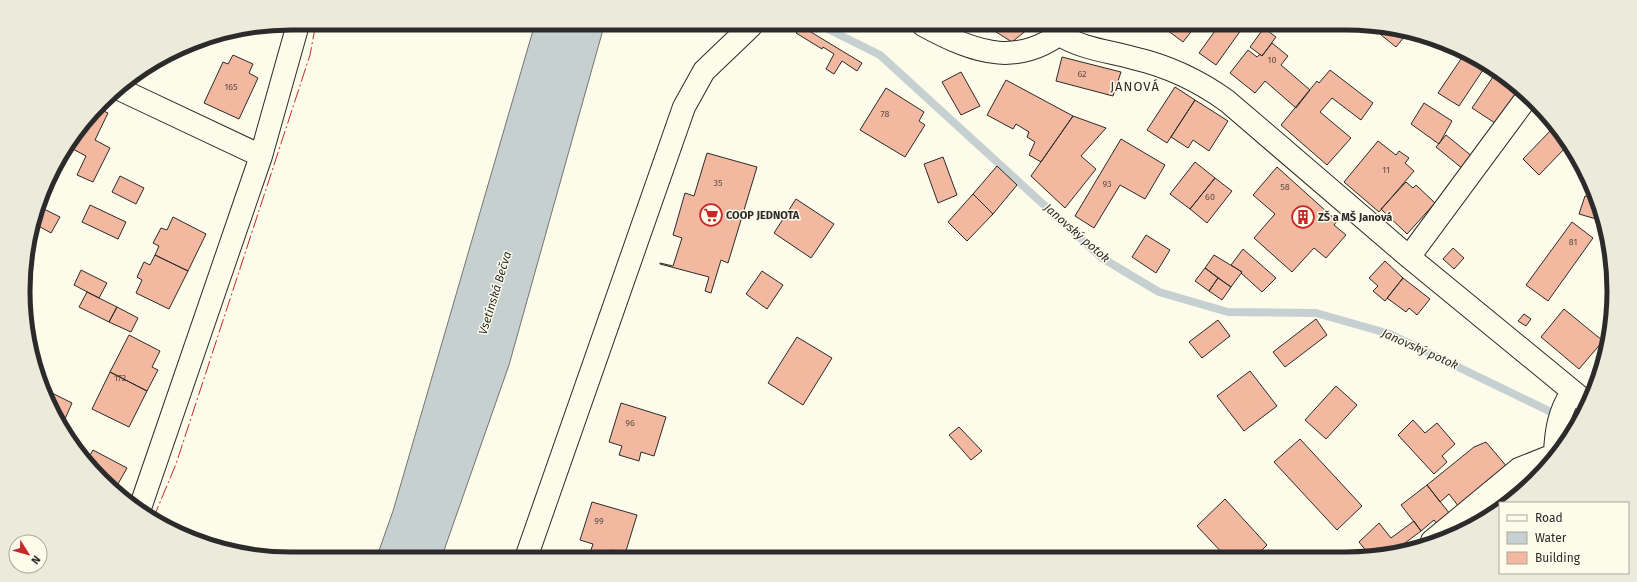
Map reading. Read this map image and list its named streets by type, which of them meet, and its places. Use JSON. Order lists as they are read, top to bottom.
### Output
{
  "districts": ["JANOVÁ"],
  "water": ["Janovský potok", "Vsetínská Bečva"],
  "places": {
    "supermarket": ["COOP JEDNOTA"],
    "building": ["ZŠ a MŠ Janová"]
  },
  "house_numbers": [
    "10",
    "62",
    "165",
    "78",
    "11",
    "35",
    "93",
    "58",
    "60",
    "81",
    "172",
    "96",
    "99"
  ],
  "legend": ["Road", "Water", "Building"],
  "north": "bottom right"
}
